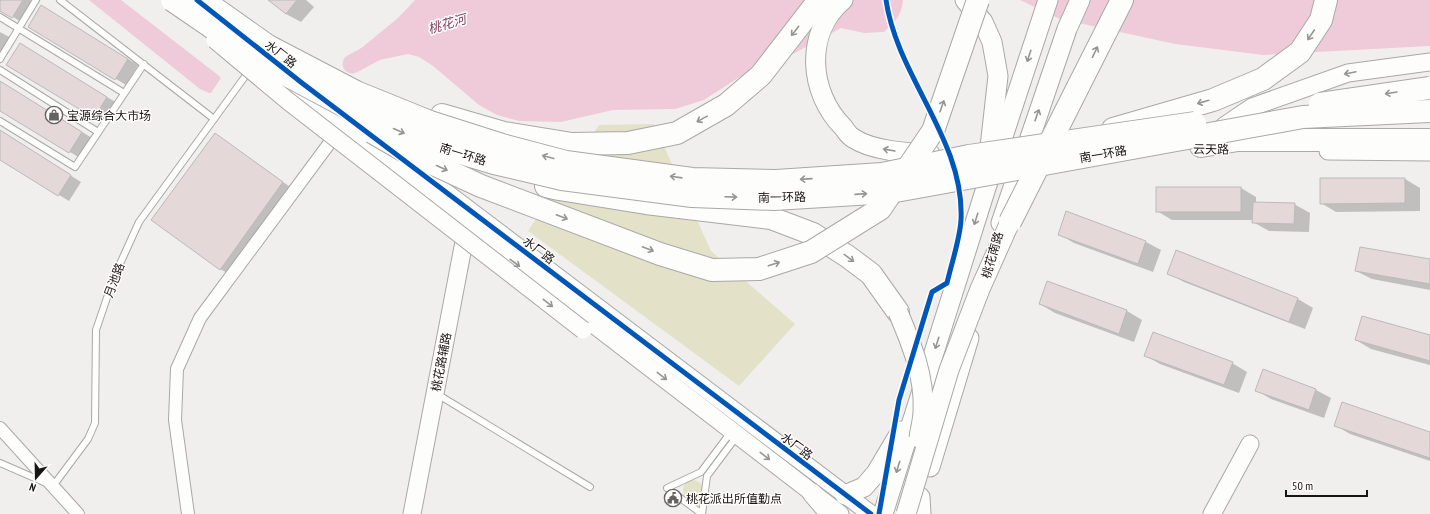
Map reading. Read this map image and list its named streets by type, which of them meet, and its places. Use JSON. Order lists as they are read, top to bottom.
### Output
{
  "streets": {
    "highway": ["南一环路"],
    "main road": ["桃花南路"],
    "street": ["水厂路", "云天路", "桃花路辅路"],
    "lane": ["月池路"]
  },
  "crossings": [
    ["水厂路", "南一环路"],
    ["水厂路", "月池路"],
    ["水厂路", "桃花路辅路"],
    ["云天路", "桃花南路"],
    ["南一环路", "月池路"]
  ],
  "water": ["桃花河"],
  "places": {
    "shop": ["宝源综合大市场"],
    "public building": ["桃花派出所值勤点"]
  },
  "scale_bar": "50 m",
  "north": "bottom"
}
